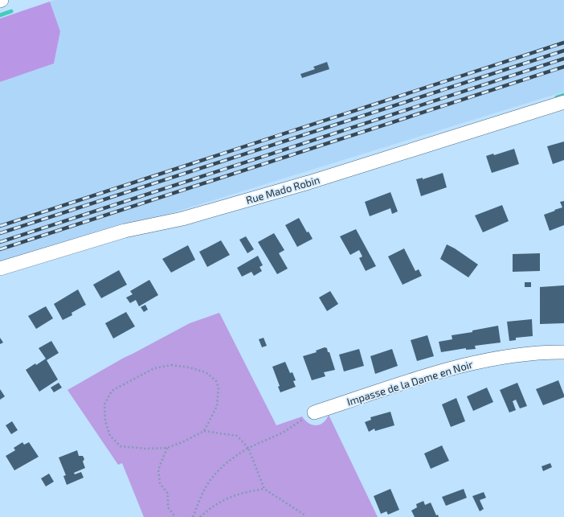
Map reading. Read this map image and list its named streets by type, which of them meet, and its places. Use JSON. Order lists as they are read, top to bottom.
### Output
{
  "streets": {
    "street": ["Rue Mado Robin", "Impasse de la Dame en Noir"]
  }
}
